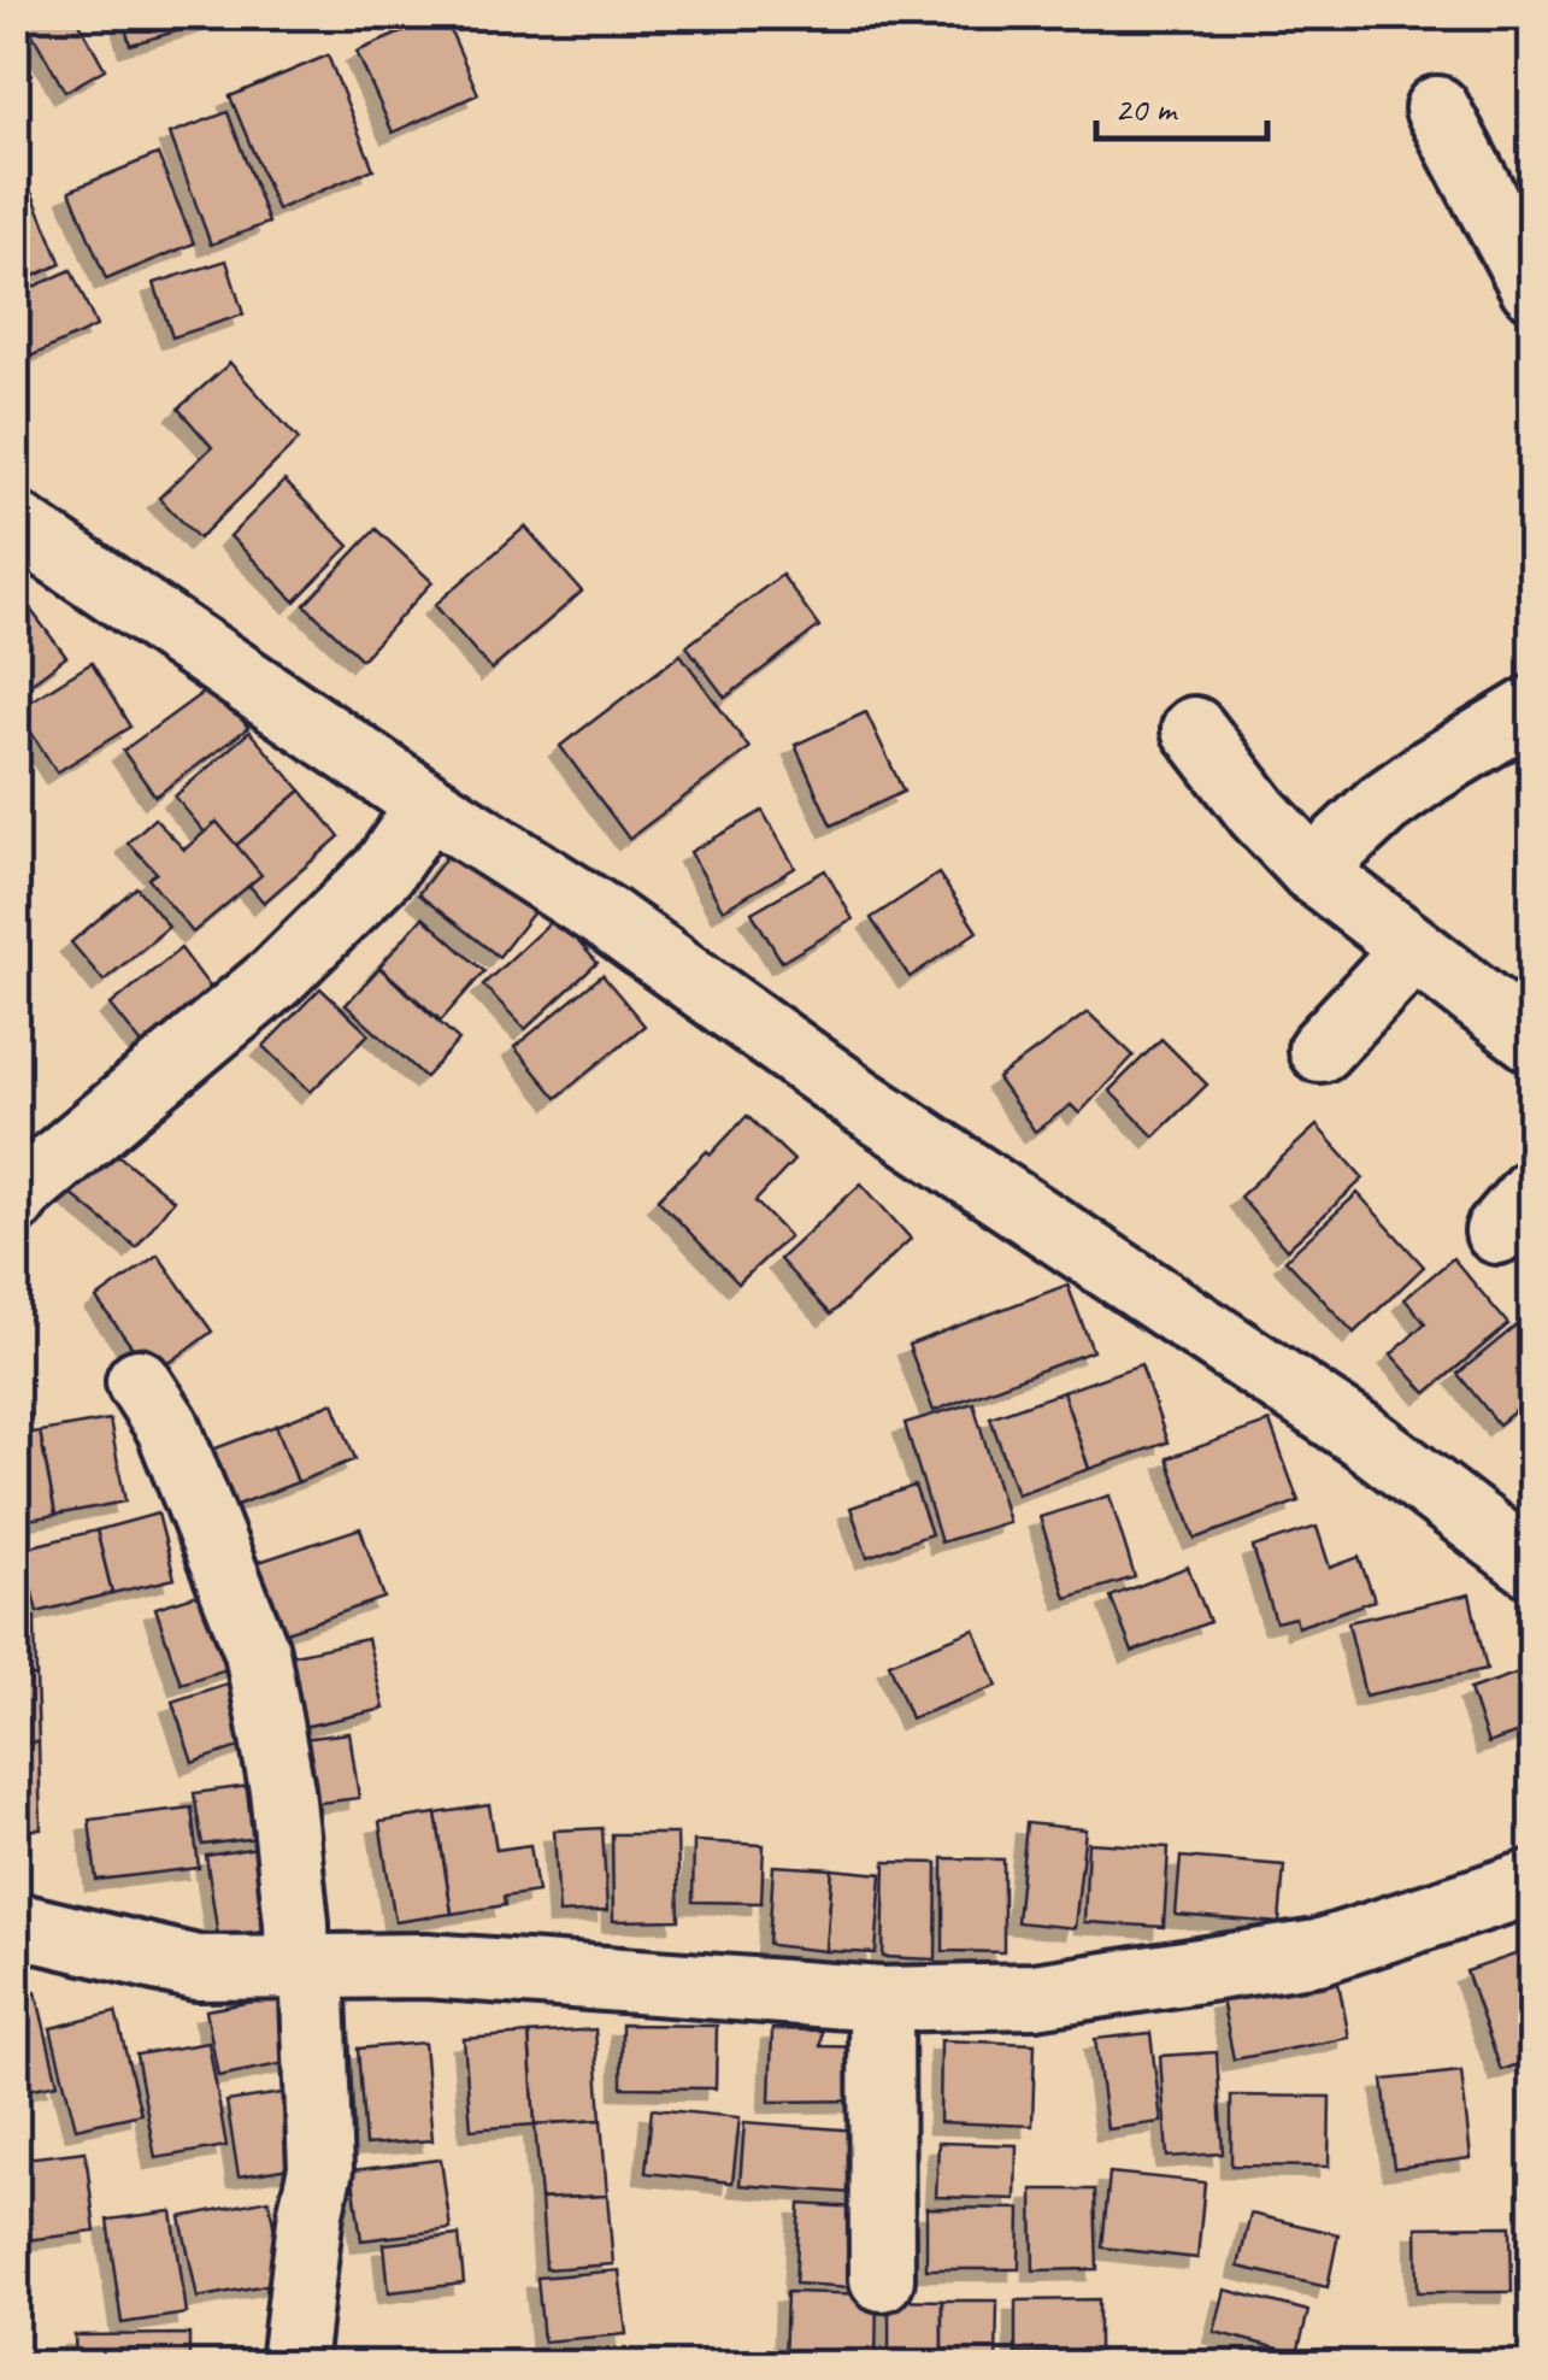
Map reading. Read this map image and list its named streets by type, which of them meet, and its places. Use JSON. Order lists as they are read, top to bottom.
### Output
{
  "scale_bar": "20 m"
}
